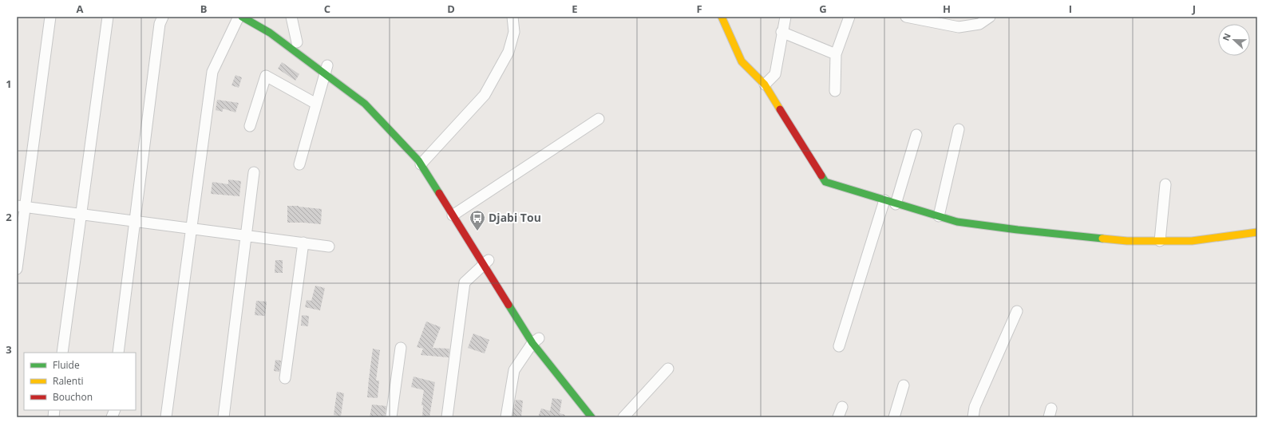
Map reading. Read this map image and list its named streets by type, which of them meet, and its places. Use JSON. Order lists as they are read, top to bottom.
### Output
{
  "places": {
    "bus stop": ["Djabi Tou"]
  },
  "legend": ["Fluide", "Ralenti", "Bouchon"],
  "north": "left",
  "grid": {
    "columns": [
      "A",
      "B",
      "C",
      "D",
      "E",
      "F",
      "G",
      "H",
      "I",
      "J"
    ],
    "rows": ["1", "2", "3"]
  }
}
